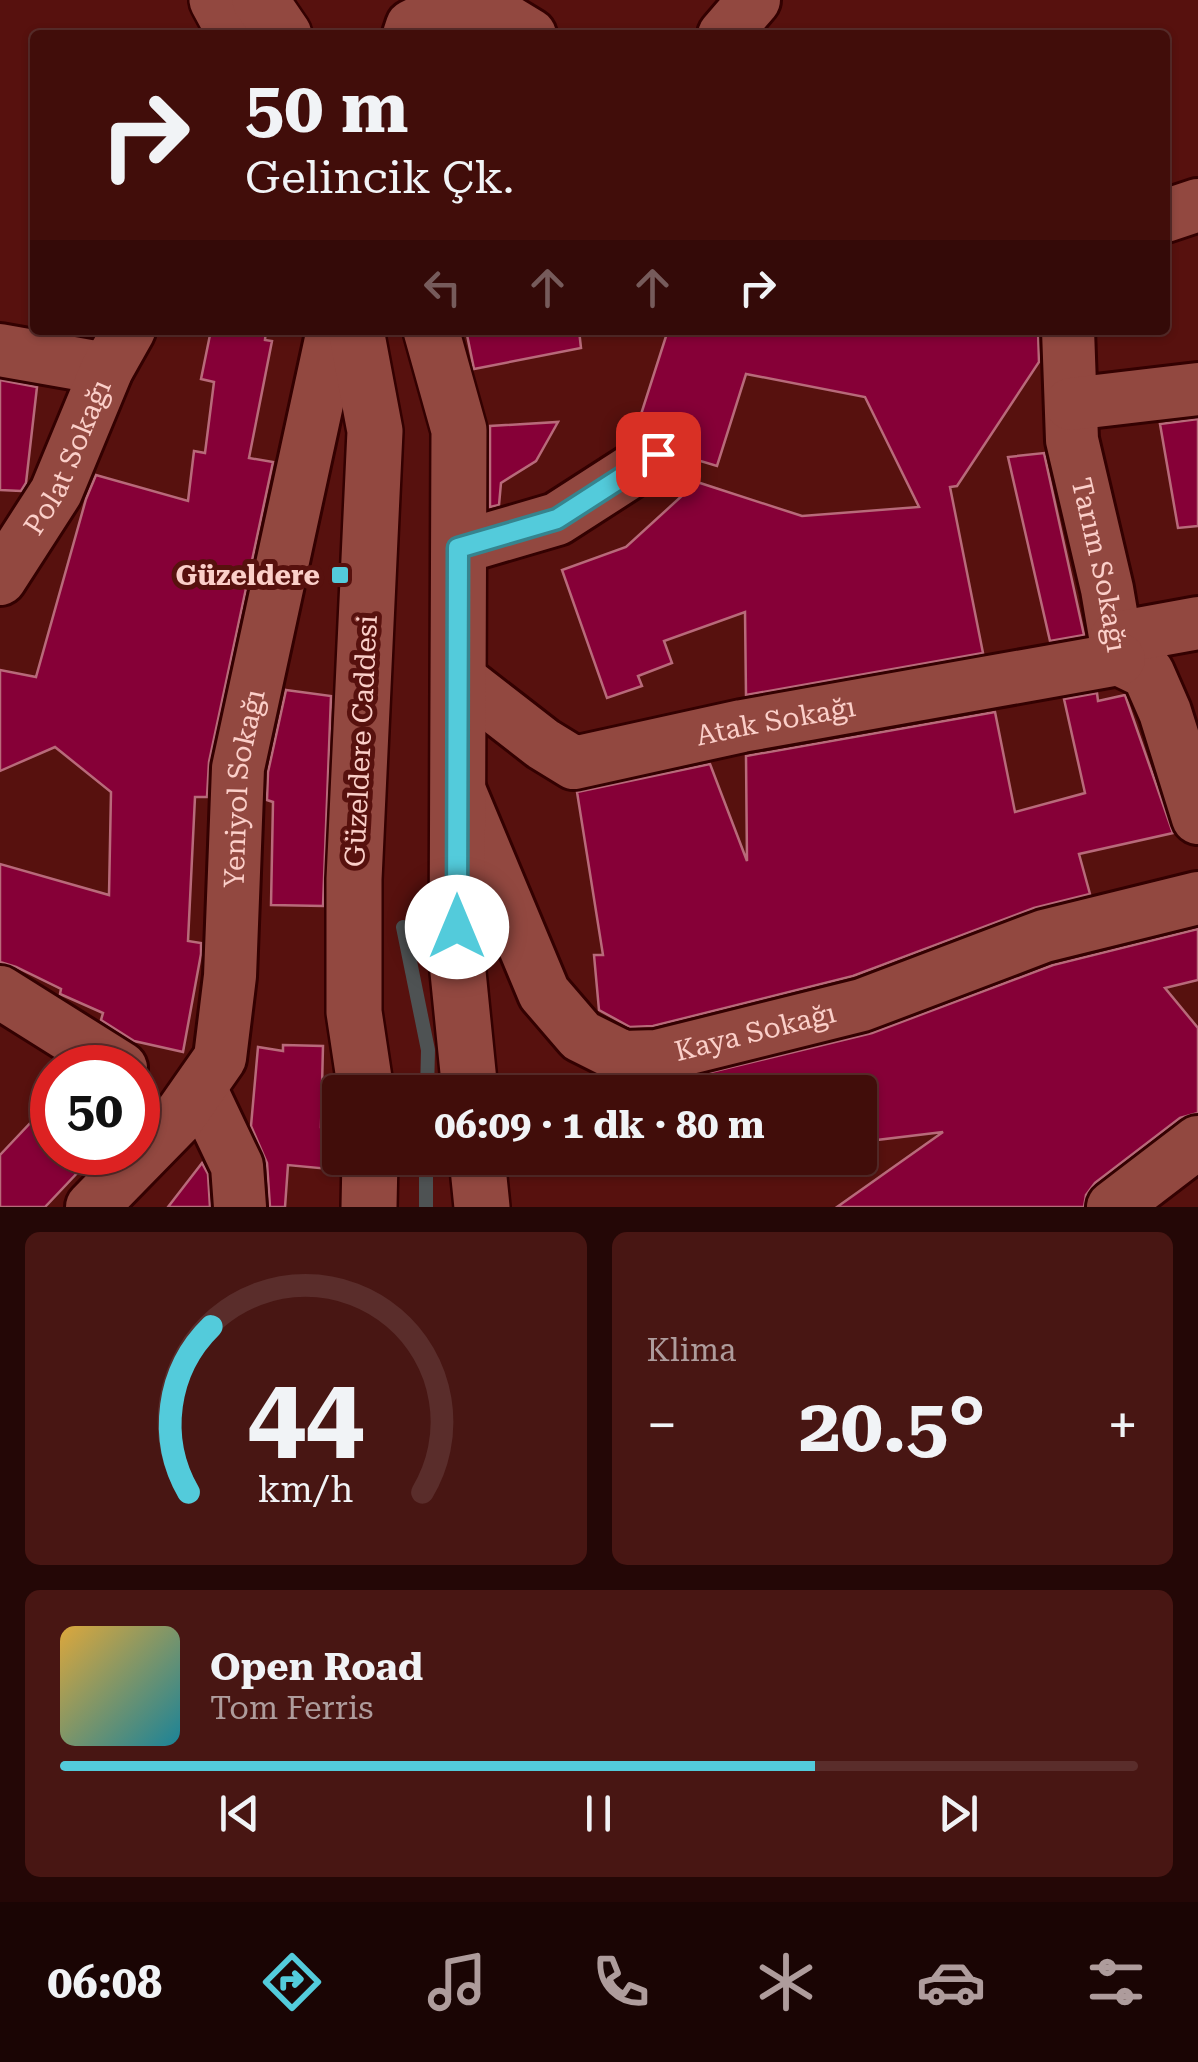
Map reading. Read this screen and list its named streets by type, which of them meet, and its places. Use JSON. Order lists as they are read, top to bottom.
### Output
{
  "streets": {
    "main road": ["Güzeldere Caddesi"],
    "street": [
      "Polat Sokağı",
      "Tarım Sokağı",
      "Atak Sokağı",
      "Yeniyol Sokağı",
      "Kaya Sokağı"
    ]
  },
  "crossings": [
    ["Tarım Sokağı", "Atak Sokağı"]
  ],
  "places": {
    "transit": ["Güzeldere"]
  },
  "page": {
    "turn": ["50 m", "Gelincik Çk."],
    "limit": "50",
    "trip": "06:09 · 1 dk · 80 m",
    "tile": "Klima",
    "heat": ["−", "20.5°", "+"],
    "song": ["Open Road", "Tom Ferris"],
    "tabs": "06:08",
    "gauge": ["44", "km/h"]
  }
}
